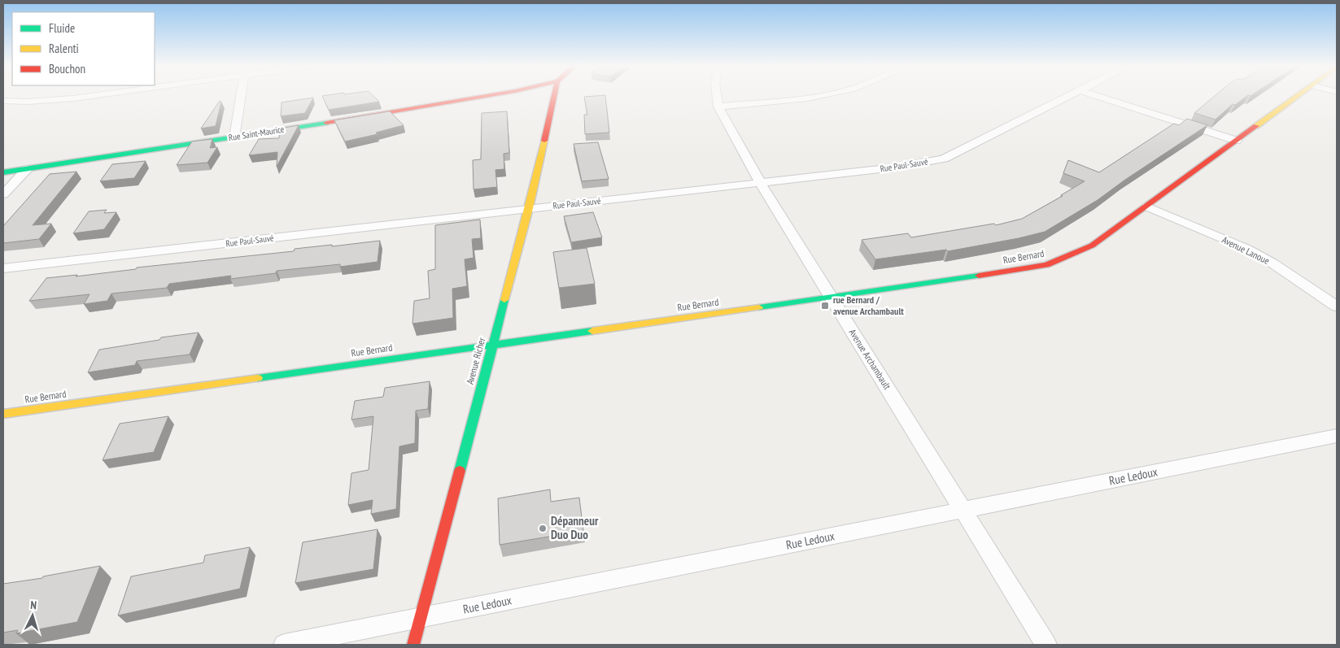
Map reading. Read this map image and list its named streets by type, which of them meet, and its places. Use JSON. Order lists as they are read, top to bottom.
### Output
{
  "streets": {
    "street": [
      "Rue Saint-Maurice",
      "Rue Paul-Sauvé",
      "Avenue Lanoue",
      "Rue Bernard",
      "Avenue Archambault",
      "Avenue Richer",
      "Rue Ledoux"
    ]
  },
  "crossings": [
    ["Rue Paul-Sauvé", "Avenue Archambault"],
    ["Rue Paul-Sauvé", "Avenue Richer"],
    ["Avenue Lanoue", "Rue Bernard"],
    ["Rue Bernard", "Avenue Archambault"],
    ["Rue Bernard", "Avenue Richer"],
    ["Avenue Archambault", "Rue Ledoux"],
    ["Avenue Richer", "Rue Ledoux"]
  ],
  "places": {
    "transit": ["rue Bernard / avenue Archambault"],
    "other": ["Dépanneur Duo Duo"]
  },
  "legend": ["Fluide", "Ralenti", "Bouchon"],
  "north": "top"
}
